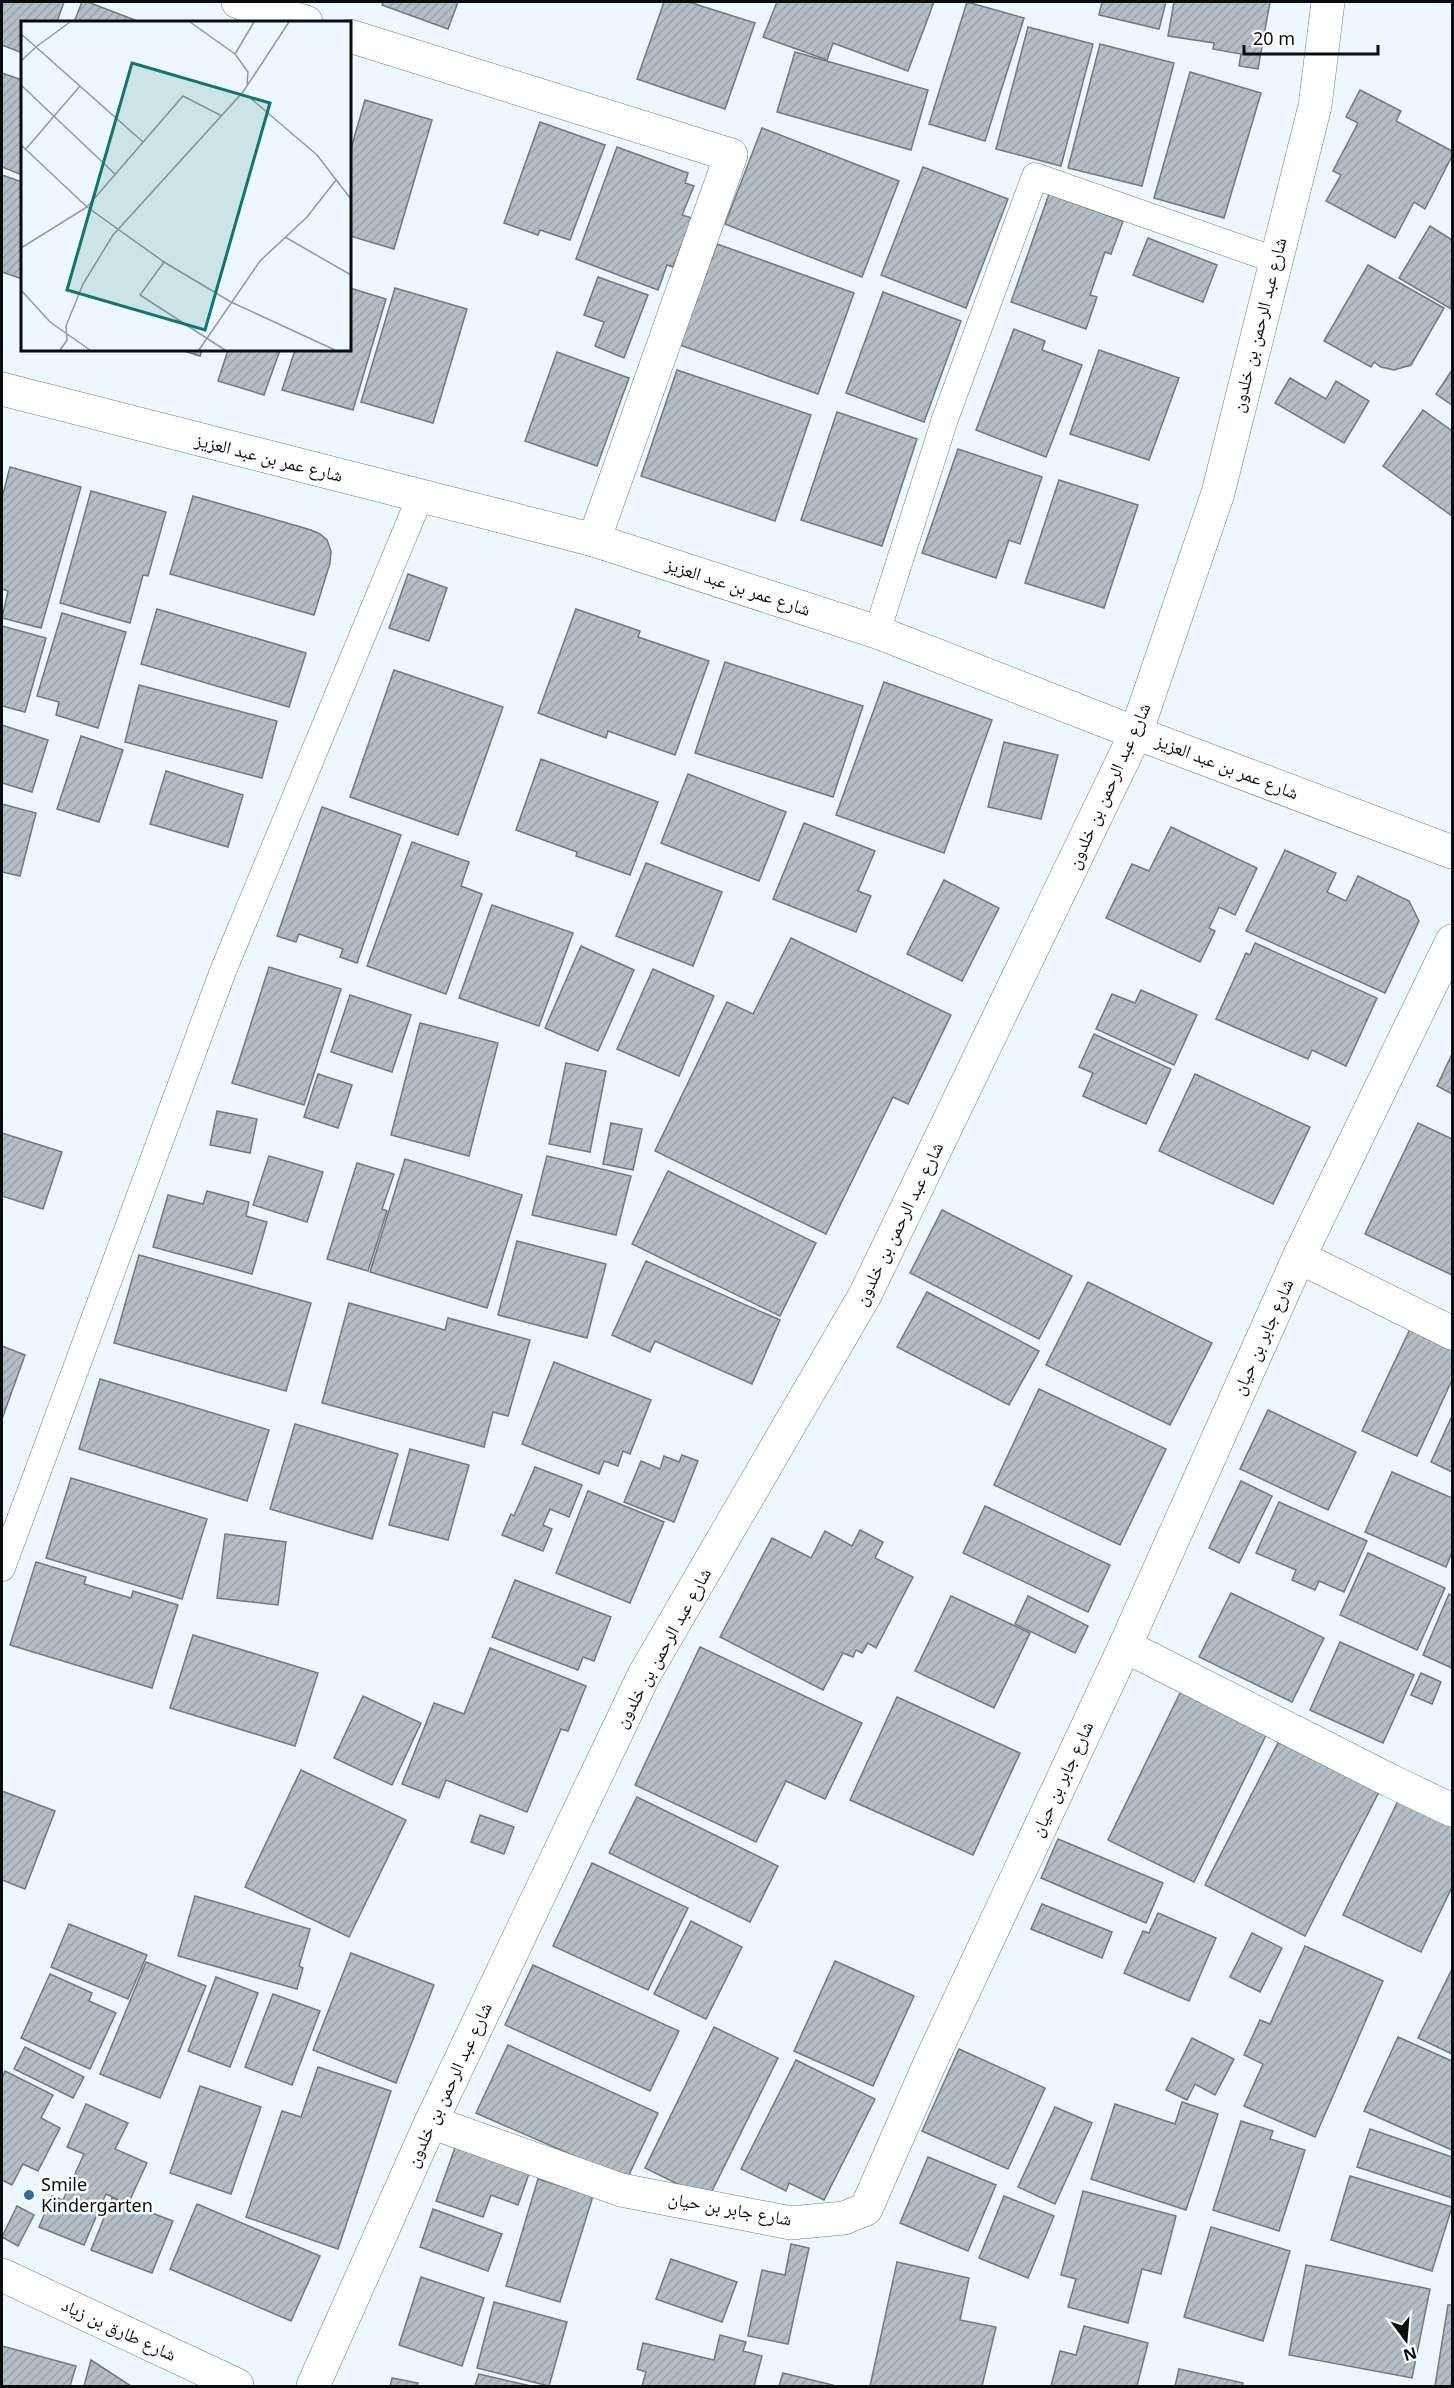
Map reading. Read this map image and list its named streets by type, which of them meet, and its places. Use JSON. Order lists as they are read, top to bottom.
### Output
{
  "streets": {
    "street": [
      "شارع عبد الرحمن بن خلدون",
      "شارع عمر بن عبد العزيز",
      "شارع جابر بن حيان",
      "شارع طارق بن زياد"
    ]
  },
  "crossings": [
    ["شارع عبد الرحمن بن خلدون", "شارع عمر بن عبد العزيز"],
    ["شارع عبد الرحمن بن خلدون", "شارع جابر بن حيان"]
  ],
  "places": ["Smile Kindergarten"],
  "scale_bar": "20 m",
  "north": "bottom"
}
